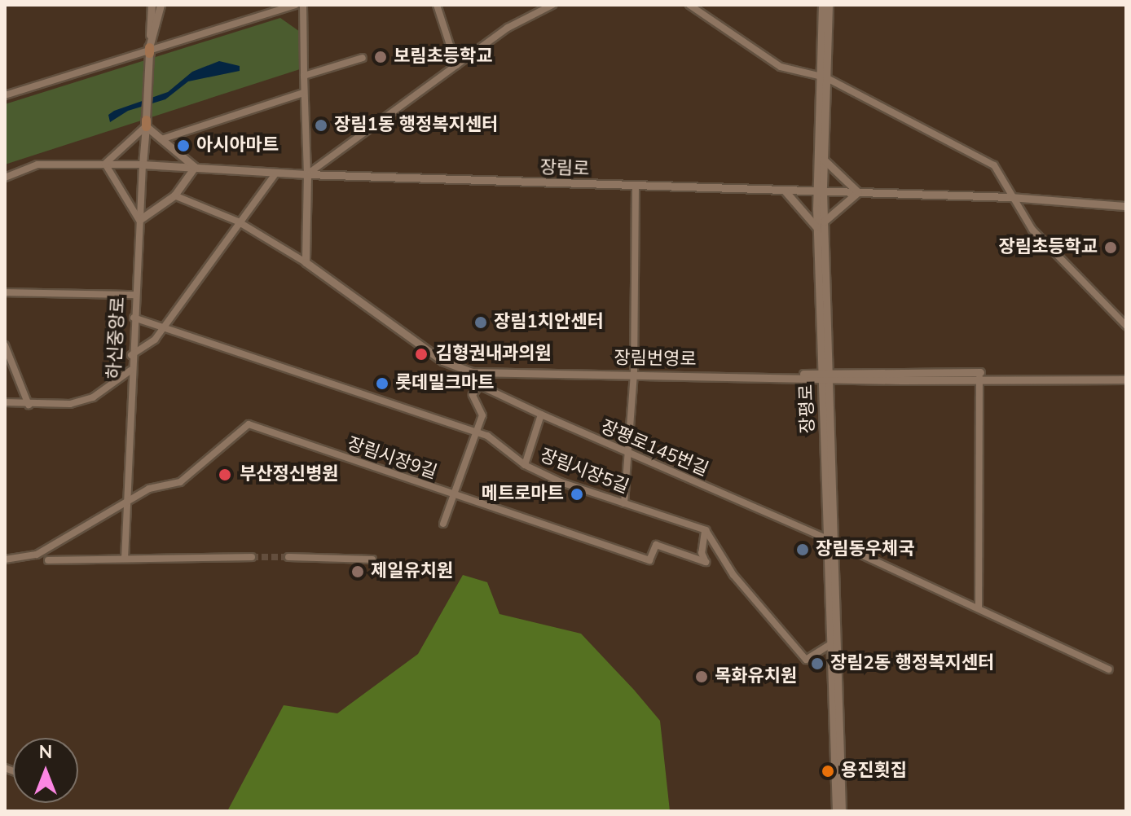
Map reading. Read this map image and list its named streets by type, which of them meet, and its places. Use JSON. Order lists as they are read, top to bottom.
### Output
{
  "streets": {
    "street": [
      "장림로",
      "하신중앙로",
      "장림번영로",
      "장평로",
      "장평로145번길",
      "장림시장9길",
      "장림시장5길"
    ]
  },
  "crossings": [
    ["장림로", "하신중앙로"],
    ["장림로", "장평로"],
    ["하신중앙로", "장림시장9길"],
    ["하신중앙로", "장림시장5길"],
    ["장림번영로", "장평로"],
    ["장평로", "장평로145번길"],
    ["장림시장9길", "장림시장5길"]
  ],
  "places": [
    "보림초등학교",
    "장림1동 행정복지센터",
    "아시아마트",
    "장림초등학교",
    "장림1치안센터",
    "김형권내과의원",
    "롯데밀크마트",
    "부산정신병원",
    "메트로마트",
    "장림동우체국",
    "제일유치원",
    "장림2동 행정복지센터",
    "목화유치원",
    "용진횟집"
  ],
  "north": "top"
}
